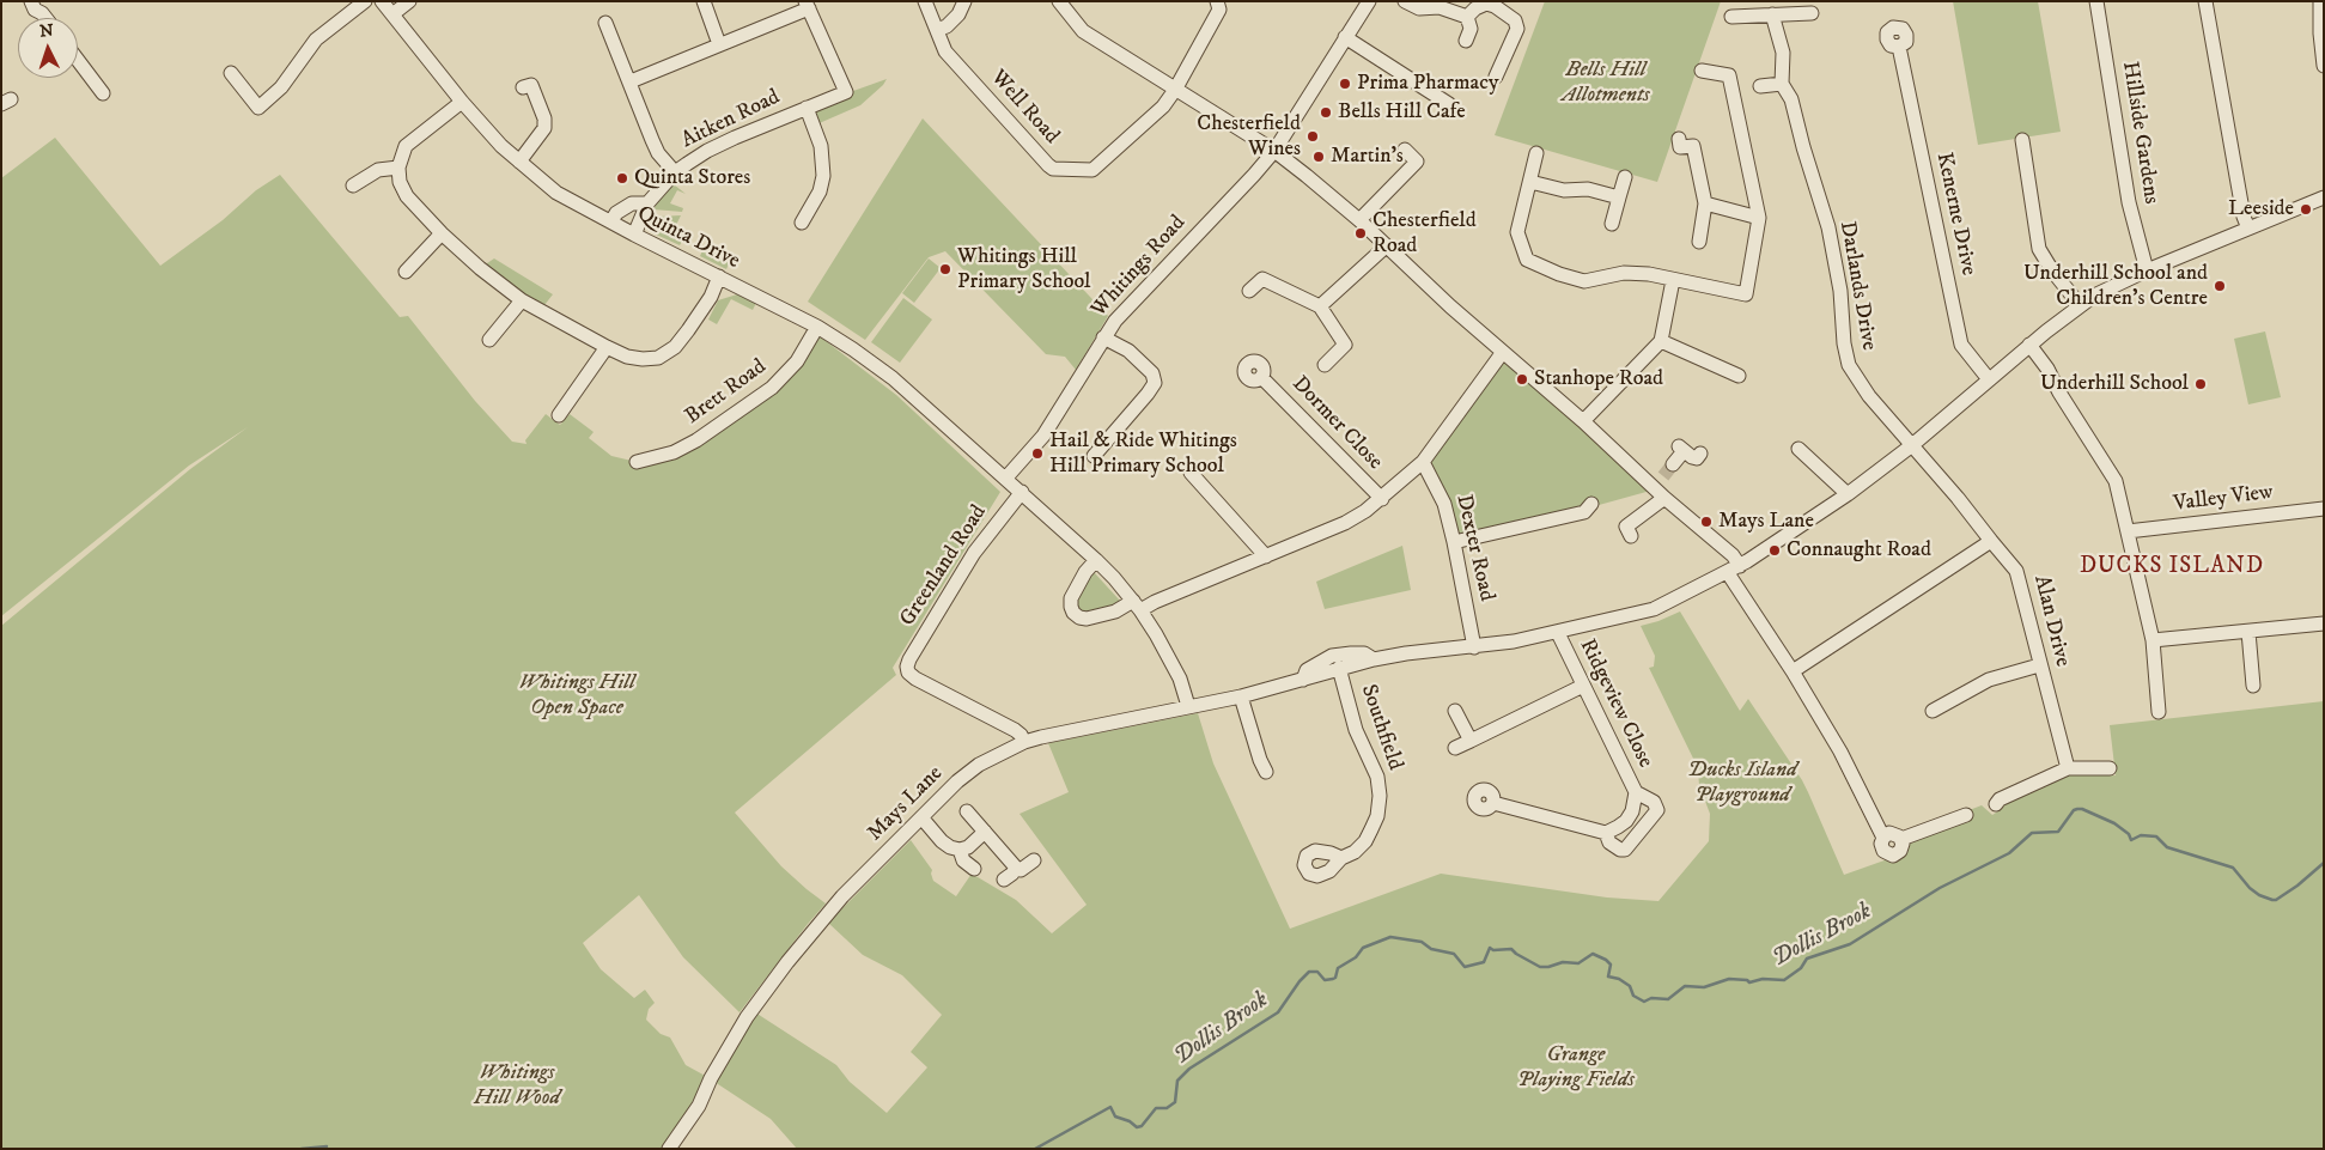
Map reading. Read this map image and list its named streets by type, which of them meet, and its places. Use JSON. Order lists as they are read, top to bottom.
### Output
{
  "streets": {
    "street": [
      "Well Road",
      "Aitken Road",
      "Hillside Gardens",
      "Kenerne Drive",
      "Quinta Drive",
      "Whitings Road",
      "Darlands Drive",
      "Brett Road",
      "Dormer Close",
      "Valley View",
      "Dexter Road",
      "Greenland Road",
      "Alan Drive",
      "Ridgeview Close",
      "Southfield",
      "Mays Lane"
    ]
  },
  "crossings": [
    ["Aitken Road", "Quinta Drive"],
    ["Hillside Gardens", "Mays Lane"],
    ["Kenerne Drive", "Mays Lane"],
    ["Quinta Drive", "Whitings Road"],
    ["Quinta Drive", "Brett Road"],
    ["Quinta Drive", "Greenland Road"],
    ["Quinta Drive", "Mays Lane"],
    ["Darlands Drive", "Alan Drive"],
    ["Darlands Drive", "Mays Lane"],
    ["Dexter Road", "Mays Lane"],
    ["Greenland Road", "Mays Lane"],
    ["Alan Drive", "Mays Lane"],
    ["Ridgeview Close", "Mays Lane"],
    ["Southfield", "Mays Lane"]
  ],
  "districts": ["DUCKS ISLAND"],
  "water": ["Dollis Brook"],
  "parks": [
    "Bells Hill Allotments",
    "Whitings Hill Open Space",
    "Ducks Island Playground",
    "Grange Playing Fields",
    "Whitings Hill Wood"
  ],
  "places": [
    "Prima Pharmacy",
    "Bells Hill Cafe",
    "Chesterfield Wines",
    "Martin's",
    "Quinta Stores",
    "Leeside",
    "Chesterfield Road",
    "Whitings Hill Primary School",
    "Underhill School and Children's Centre",
    "Stanhope Road",
    "Underhill School",
    "Hail & Ride Whitings Hill Primary School",
    "Mays Lane",
    "Connaught Road"
  ],
  "north": "top"
}
